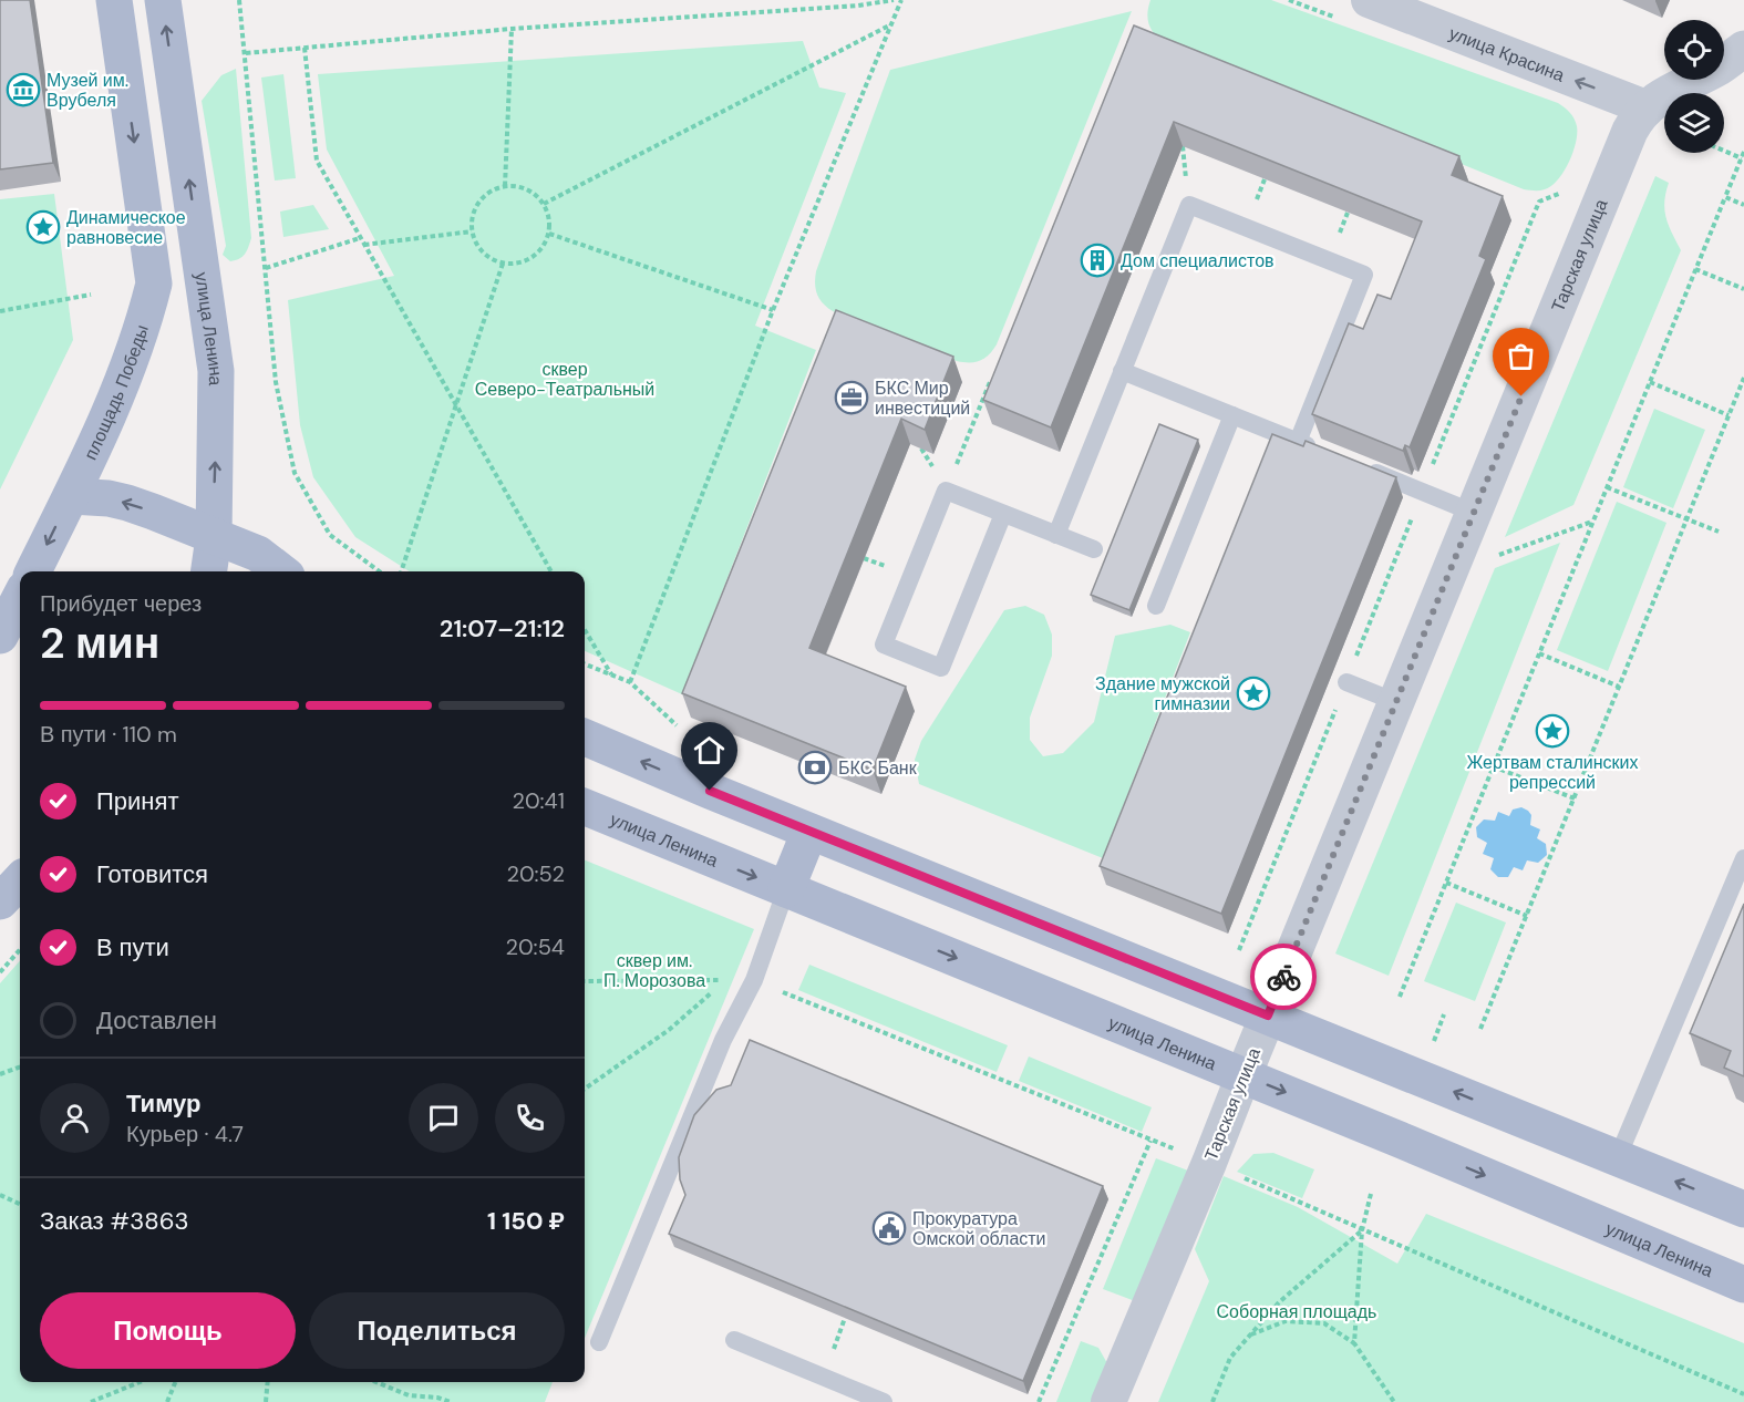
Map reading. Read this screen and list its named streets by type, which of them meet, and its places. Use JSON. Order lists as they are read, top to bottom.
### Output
{
  "streets": {
    "main road": ["улица Ленина", "площадь Победы"],
    "street": ["улица Красина", "Тарская улица"]
  },
  "crossings": [
    ["улица Красина", "Тарская улица"],
    ["Тарская улица", "улица Ленина"]
  ],
  "one_way": ["улица Красина", "площадь Победы"],
  "parks": ["сквер Северо-Театральный", "сквер им. П. Морозова", "Соборная площадь"],
  "places": {
    "museum": ["Музей им. Врубеля"],
    "place": ["Динамическое равновесие", "Здание мужской гимназии", "Жертвам сталинских репрессий"],
    "building": ["Дом специалистов"],
    "office": ["БКС Мир инвестиций"],
    "bank": ["БКС Банк"],
    "public building": ["Прокуратура Омской области"]
  },
  "page": {
    "heading": ["2 мин", "Прибудет через", "21:07–21:12"],
    "panel": [
      "Тимур",
      "Курьер · 4.7",
      "Заказ #3863",
      "1 150 ₽"
    ],
    "bar": "В пути · 110 m",
    "list": [
      ["Принят", "20:41"],
      ["Готовится", "20:52"],
      ["В пути", "20:54"],
      "Доставлен"
    ],
    "buttons": ["Помощь", "Поделиться"]
  }
}
